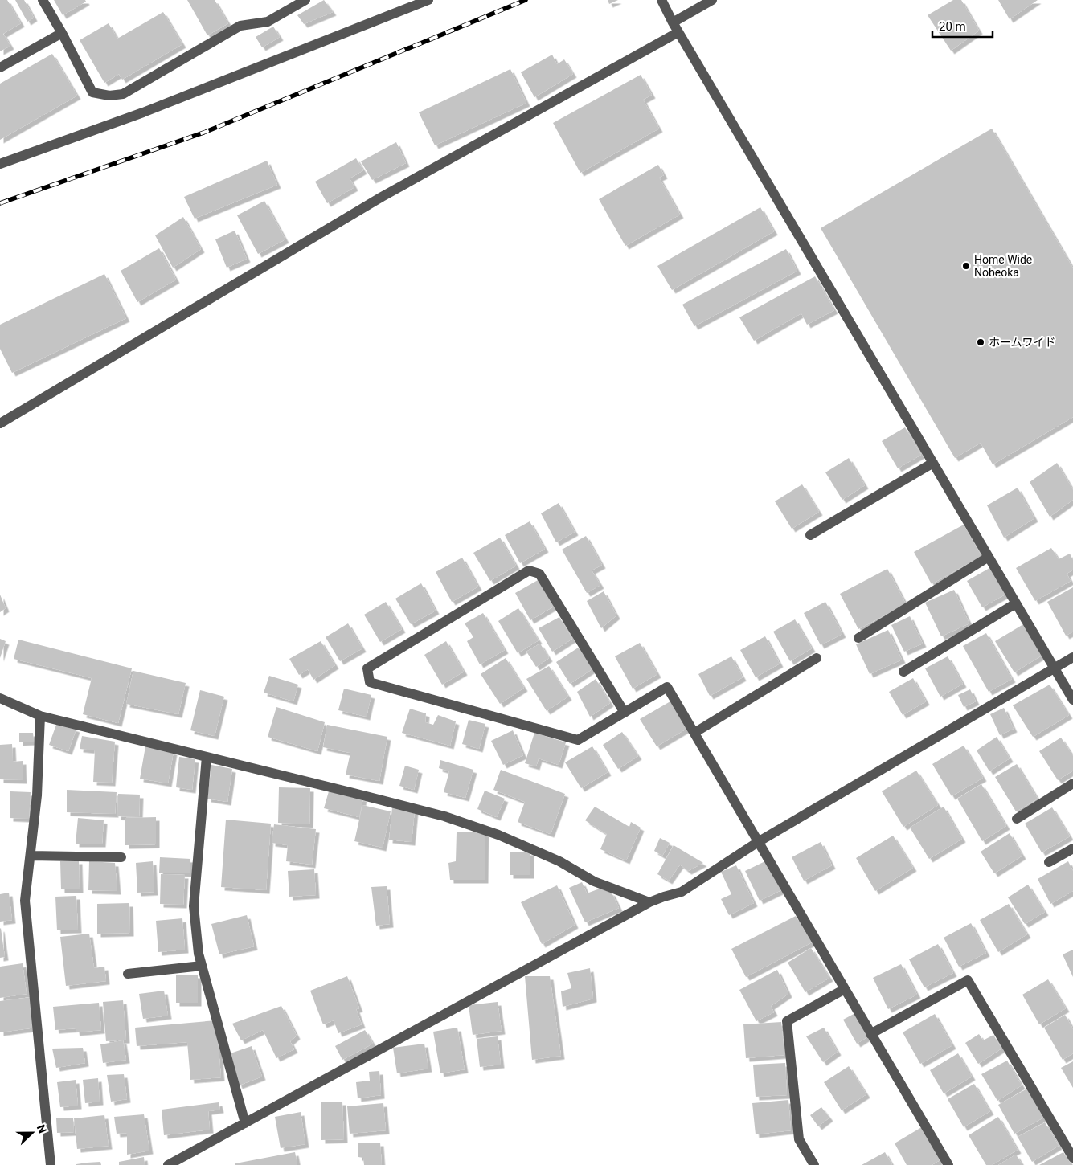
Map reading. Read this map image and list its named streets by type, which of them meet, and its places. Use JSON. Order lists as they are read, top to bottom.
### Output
{
  "places": ["Home Wide Nobeoka", "ホームワイド"],
  "scale_bar": "20 m",
  "north": "right"
}
